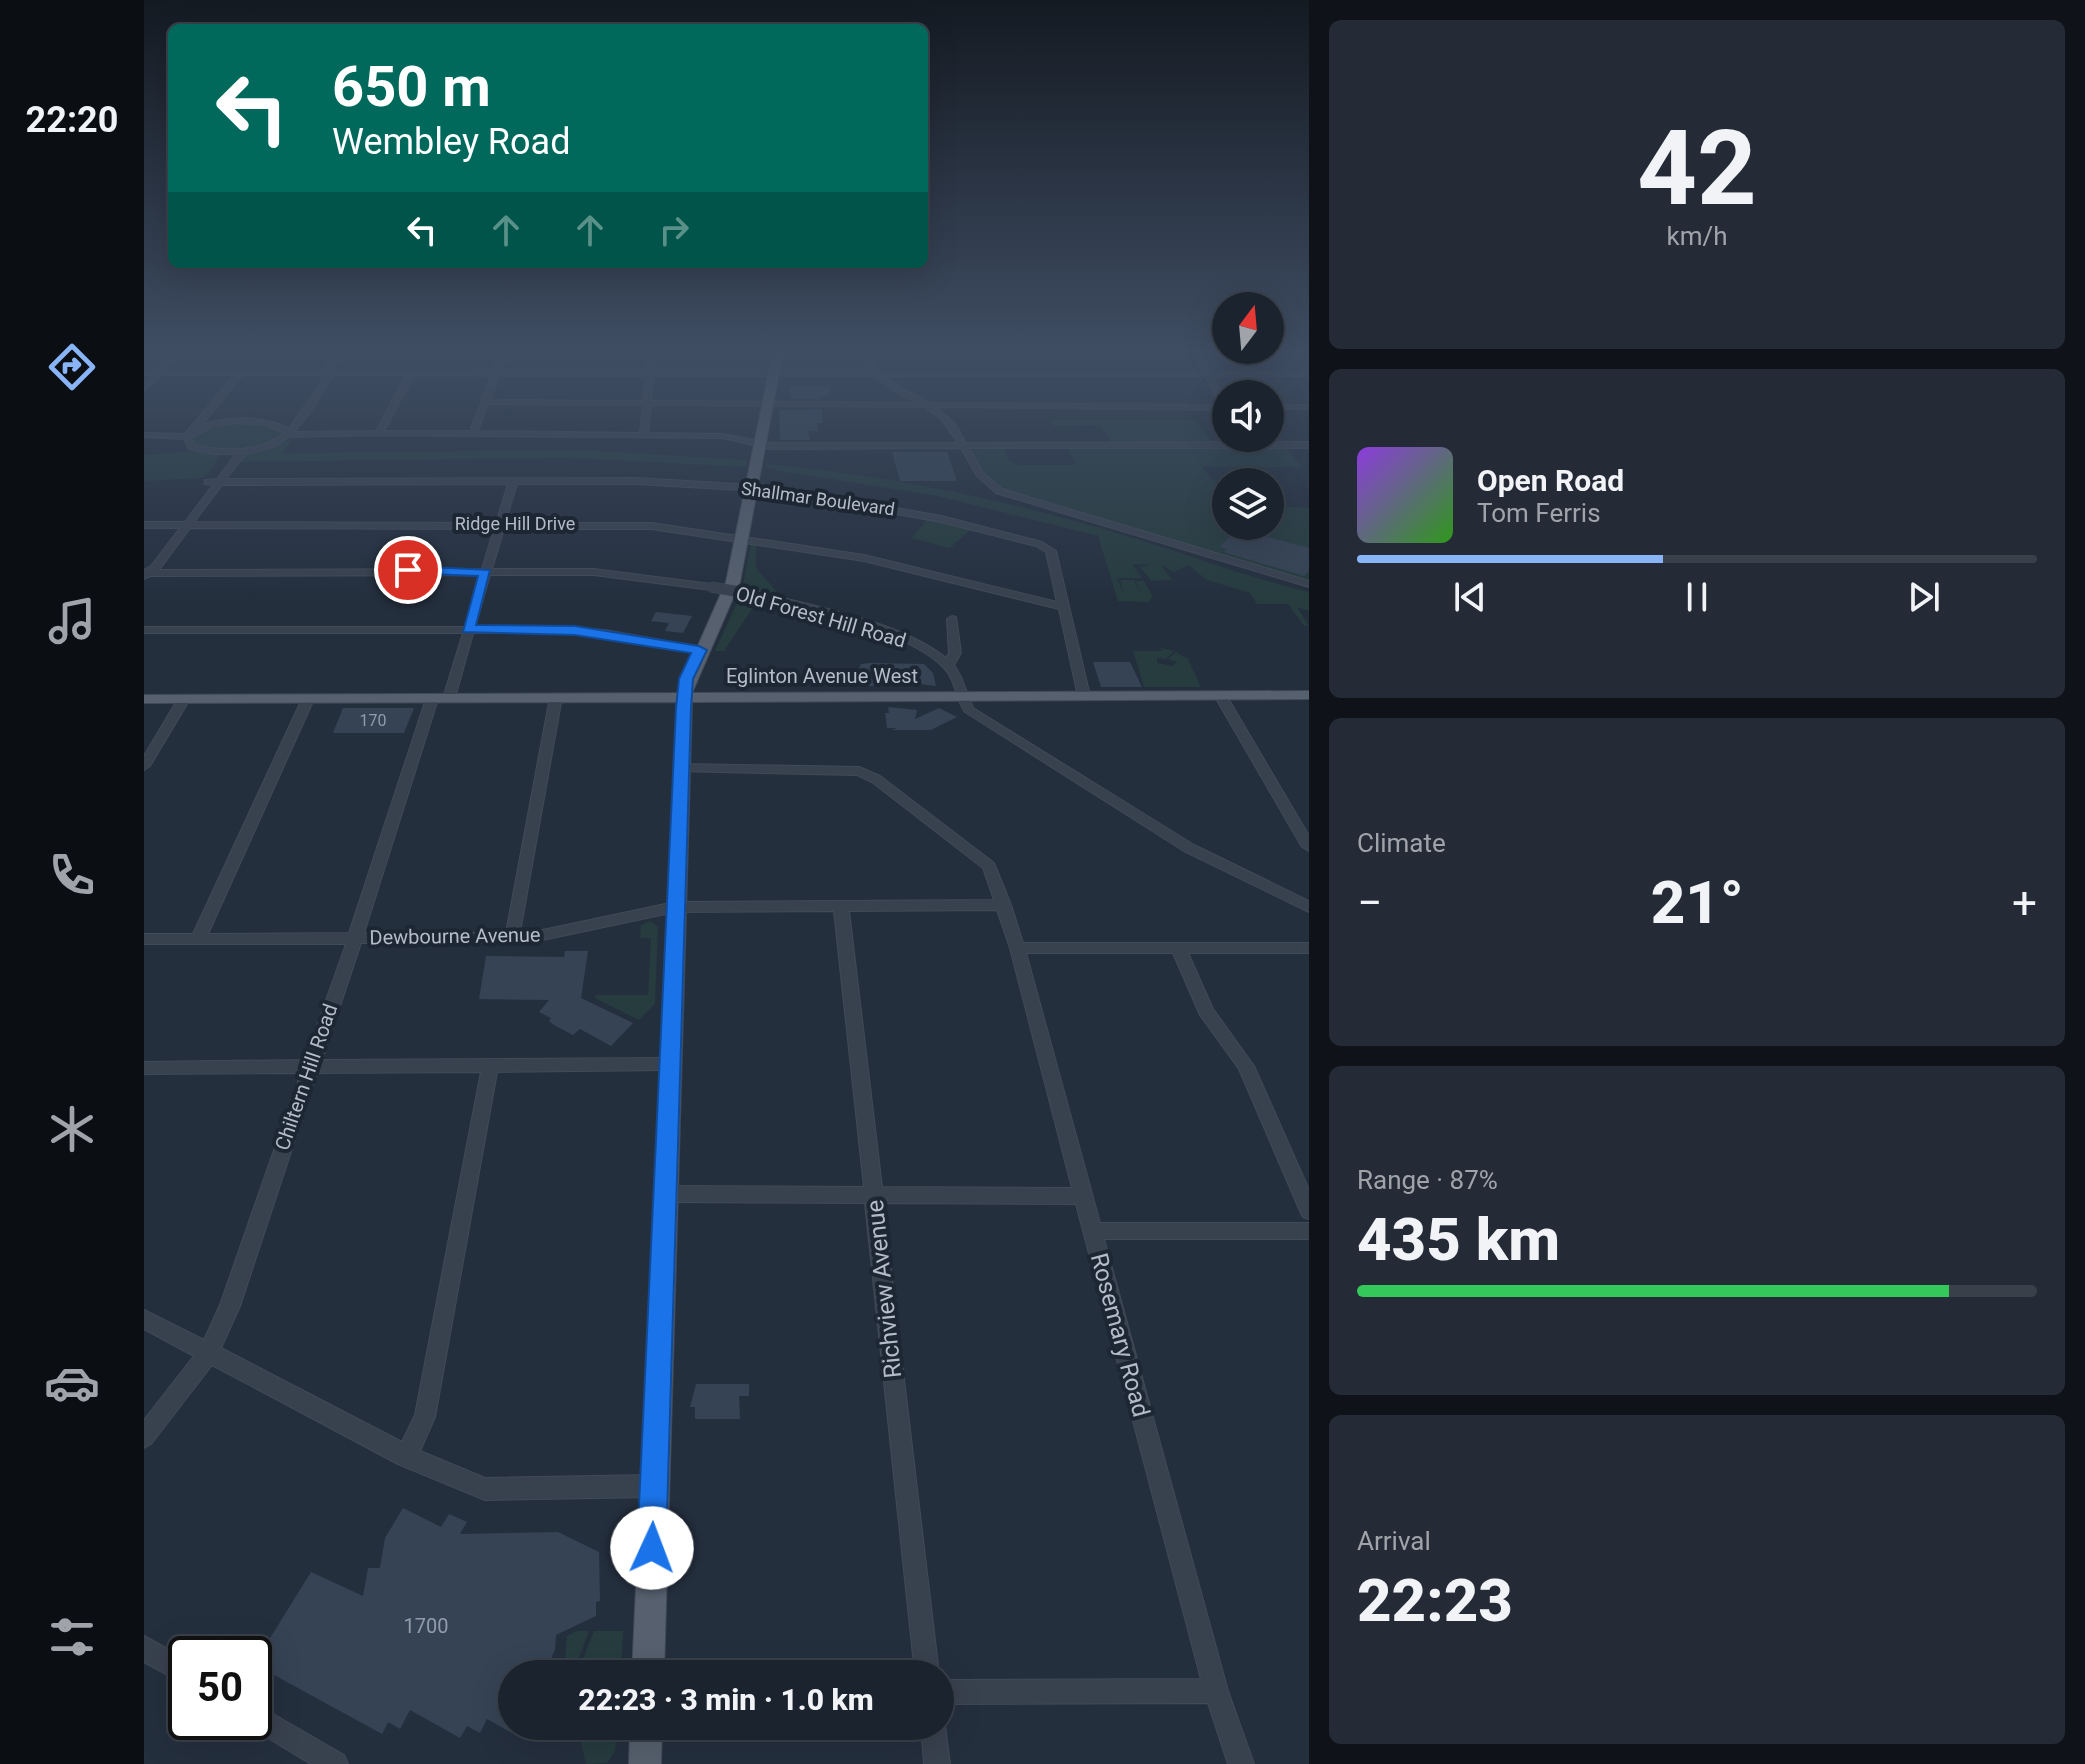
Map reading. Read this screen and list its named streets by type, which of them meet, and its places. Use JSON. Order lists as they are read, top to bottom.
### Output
{
  "streets": {
    "main road": ["Eglinton Avenue West"],
    "street": [
      "Shallmar Boulevard",
      "Ridge Hill Drive",
      "Old Forest Hill Road",
      "Dewbourne Avenue",
      "Chiltern Hill Road",
      "Richview Avenue",
      "Rosemary Road"
    ]
  },
  "crossings": [
    ["Shallmar Boulevard", "Ridge Hill Drive"],
    ["Eglinton Avenue West", "Chiltern Hill Road"],
    ["Dewbourne Avenue", "Chiltern Hill Road"],
    ["Dewbourne Avenue", "Richview Avenue"],
    ["Dewbourne Avenue", "Rosemary Road"]
  ],
  "house_numbers": ["170", "1700"],
  "north": "top",
  "page": {
    "tabs": "22:20",
    "tile": [
      ["42", "km/h"],
      "Climate",
      ["Range · 87%", "435 km"],
      ["Arrival", "22:23"]
    ],
    "turn": ["650 m", "Wembley Road"],
    "song": ["Open Road", "Tom Ferris"],
    "heat": ["−", "21°", "+"],
    "limit": "50",
    "trip": "22:23 · 3 min · 1.0 km"
  }
}
